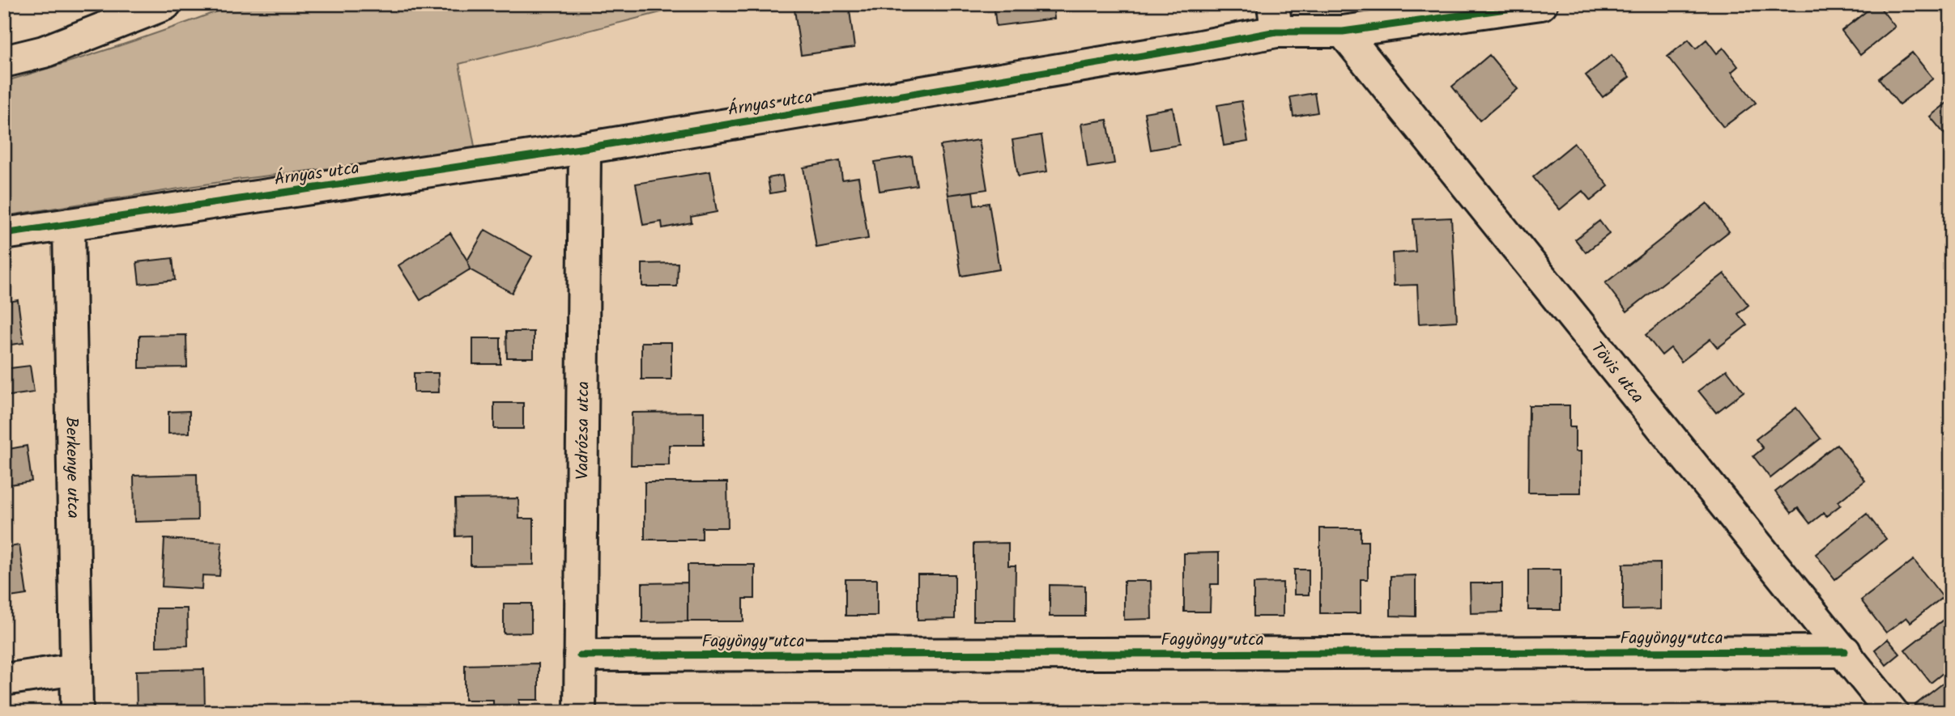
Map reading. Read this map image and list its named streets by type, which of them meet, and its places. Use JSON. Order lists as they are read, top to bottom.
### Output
{
  "streets": {
    "street": [
      "Árnyas utca",
      "Tövis utca",
      "Vadrózsa utca",
      "Berkenye utca",
      "Fagyöngy utca"
    ]
  },
  "crossings": [
    ["Árnyas utca", "Tövis utca"],
    ["Árnyas utca", "Vadrózsa utca"],
    ["Árnyas utca", "Berkenye utca"],
    ["Tövis utca", "Fagyöngy utca"],
    ["Vadrózsa utca", "Fagyöngy utca"]
  ]
}
